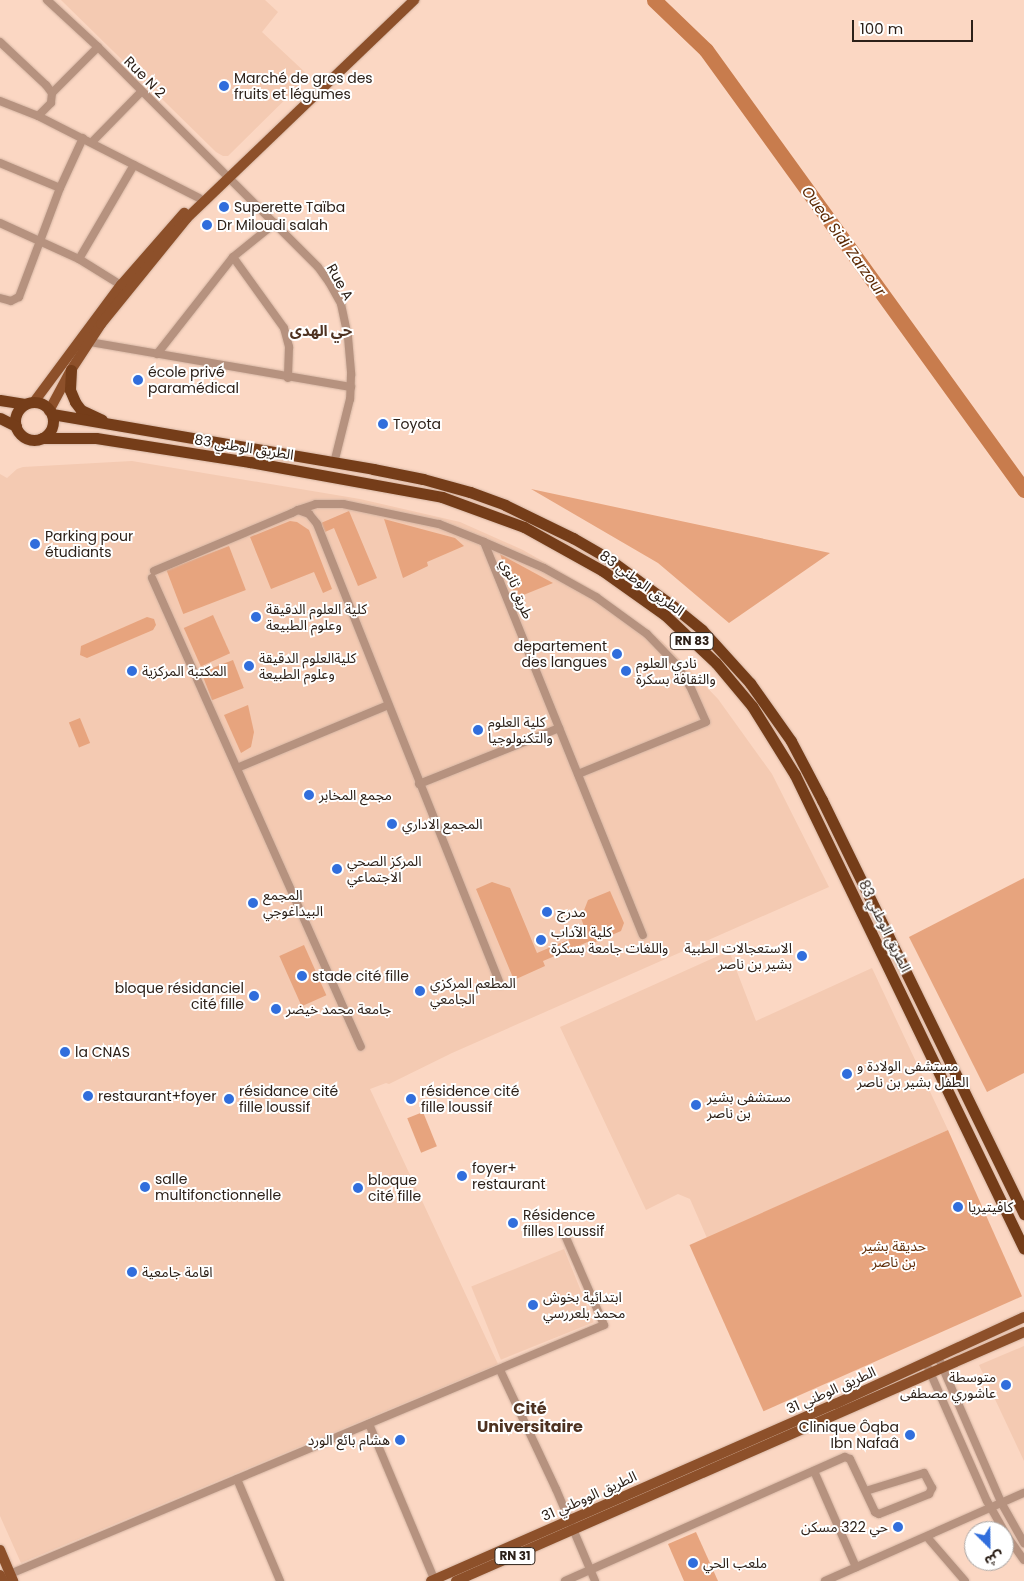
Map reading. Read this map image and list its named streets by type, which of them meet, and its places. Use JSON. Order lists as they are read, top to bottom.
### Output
{
  "streets": {
    "highway": ["الطريق الوطني 83", "RN 83"],
    "main road": ["الطريق الوطني 31", "الطريق الووطني 31", "RN 31"],
    "street": ["Rue N 2", "Rue A", "طريق ثانوي"]
  },
  "crossings": [
    ["Rue N 2", "Rue A"],
    ["Rue A", "الطريق الوطني 83"],
    ["الطريق الوطني 31", "الطريق الووطني 31"]
  ],
  "districts": ["حي الهدى", "Cité Universitaire"],
  "water": ["Oued Sidi Zarzour"],
  "parks": ["حديقة بشير بن ناصر"],
  "places": [
    "Marché de gros des fruits et légumes",
    "Superette Taïba",
    "Dr Miloudi salah",
    "école privé paramédical",
    "Toyota",
    "Parking pour étudiants",
    "كلية العلوم الدقيقة وعلوم الطبيعة",
    "departement des langues",
    "كليةالعلوم الدقيقة وعلوم الطبيعة",
    "المكتبة المركزية",
    "نادي العلوم والثقافة بسكرة",
    "كلية العلوم والتكنولوجيا",
    "مجمع المخابر",
    "المجمع الاداري",
    "المركز الصحي الاجتماعي",
    "المجمع البيداغوجي",
    "مدرج",
    "كلية الآداب واللغات جامعة بسكرة",
    "الاستعجالات الطبية بشير بن ناصر",
    "stade cité fille",
    "المطعم المركزي الجامعي",
    "bloque résidanciel cité fille",
    "جامعة محمد خيضر",
    "la CNAS",
    "مستشفى الولادة و الطفل بشير بن ناصر",
    "restaurant+foyer",
    "résidance cité fille loussif",
    "résidence cité fille loussif",
    "مستشفى بشير بن ناصر",
    "foyer+ restaurant",
    "salle multifonctionnelle",
    "bloque cité fille",
    "كافيتيريا",
    "Résidence filles Loussif",
    "اقامة جامعية",
    "ابتدائية بخوش محمد بلعررسي",
    "متوسطة عاشوري مصطفى",
    "Clinique Ôqba Ibn Nafaâ",
    "هشام بائع الورد",
    "حي 322 مسكن",
    "ملعب الحي"
  ],
  "scale_bar": "100 m",
  "north": "bottom right"
}
